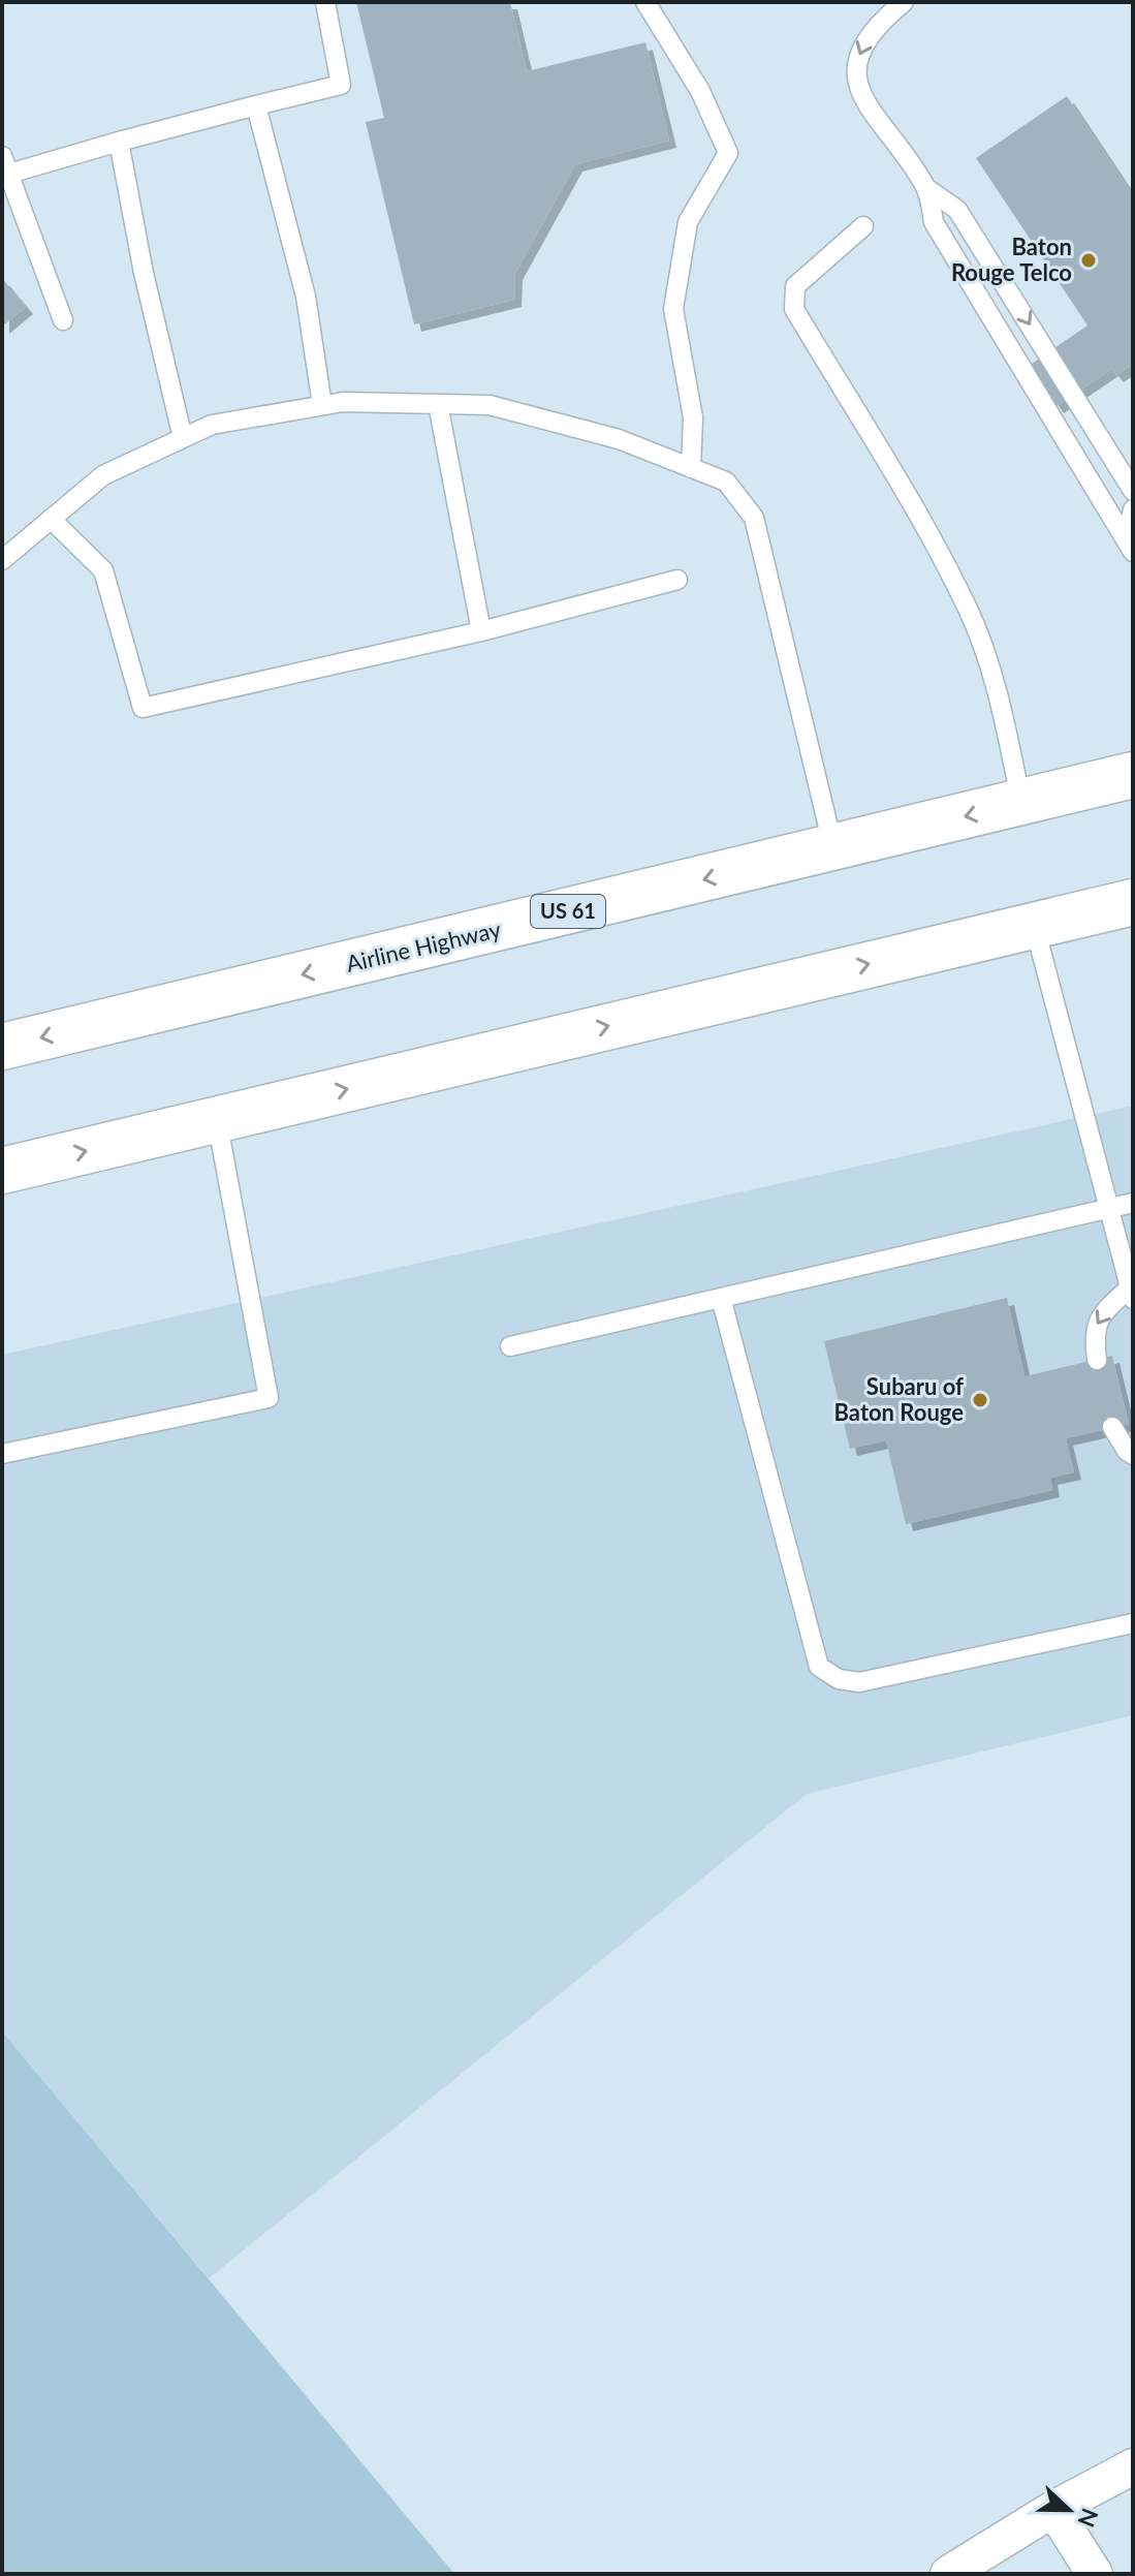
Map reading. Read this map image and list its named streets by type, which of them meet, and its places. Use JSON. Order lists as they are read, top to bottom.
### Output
{
  "streets": {
    "highway": ["US 61", "Airline Highway"]
  },
  "places": ["Baton Rouge Telco", "Subaru of Baton Rouge"],
  "north": "right"
}
